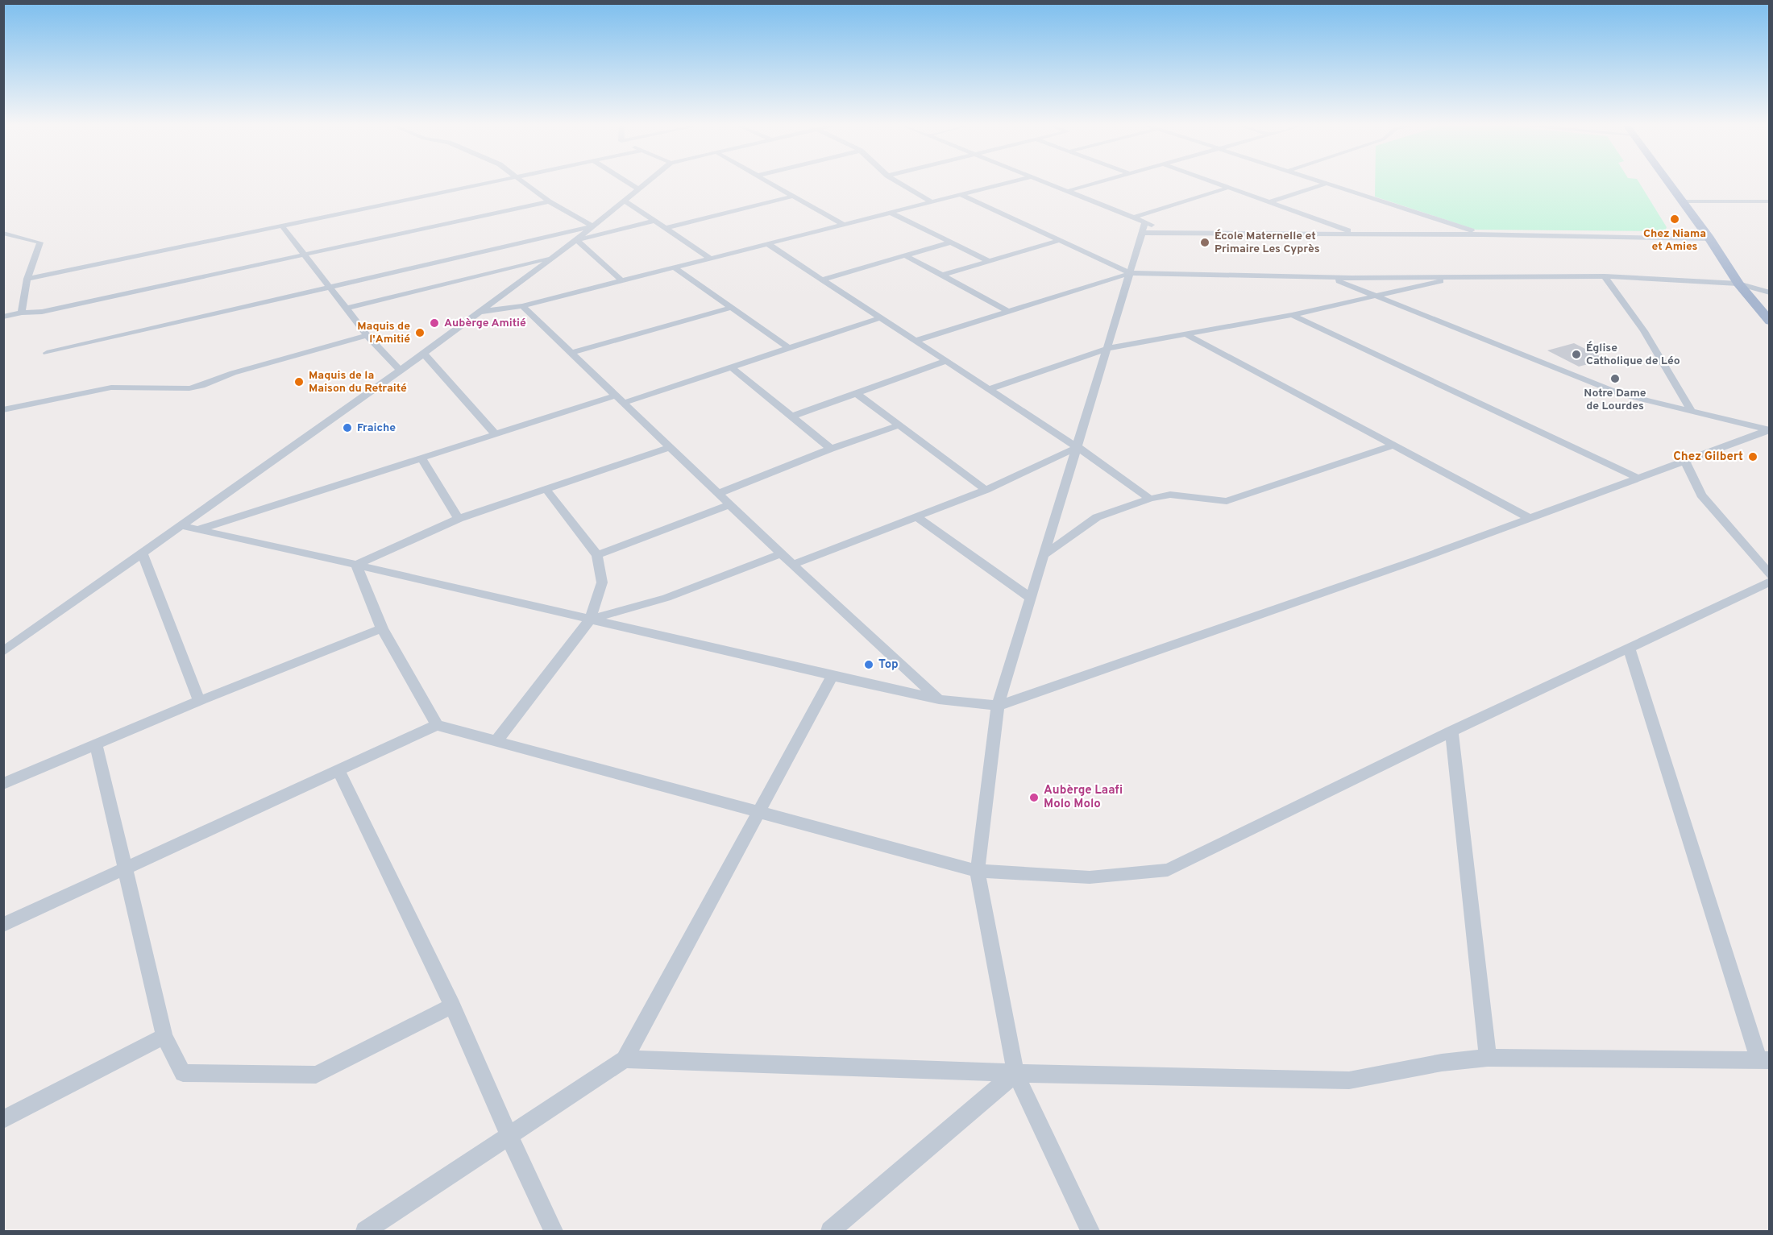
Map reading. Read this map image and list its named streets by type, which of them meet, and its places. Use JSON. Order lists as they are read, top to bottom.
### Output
{
  "places": [
    "Chez Niama et Amies",
    "École Maternelle et Primaire Les Cyprès",
    "Aubèrge Amitié",
    "Maquis de l'Amitié",
    "Église Catholique de Léo",
    "Notre Dame de Lourdes",
    "Maquis de la Maison du Retraité",
    "Fraiche",
    "Chez Gilbert",
    "Top",
    "Aubèrge Laafi Molo Molo"
  ]
}
